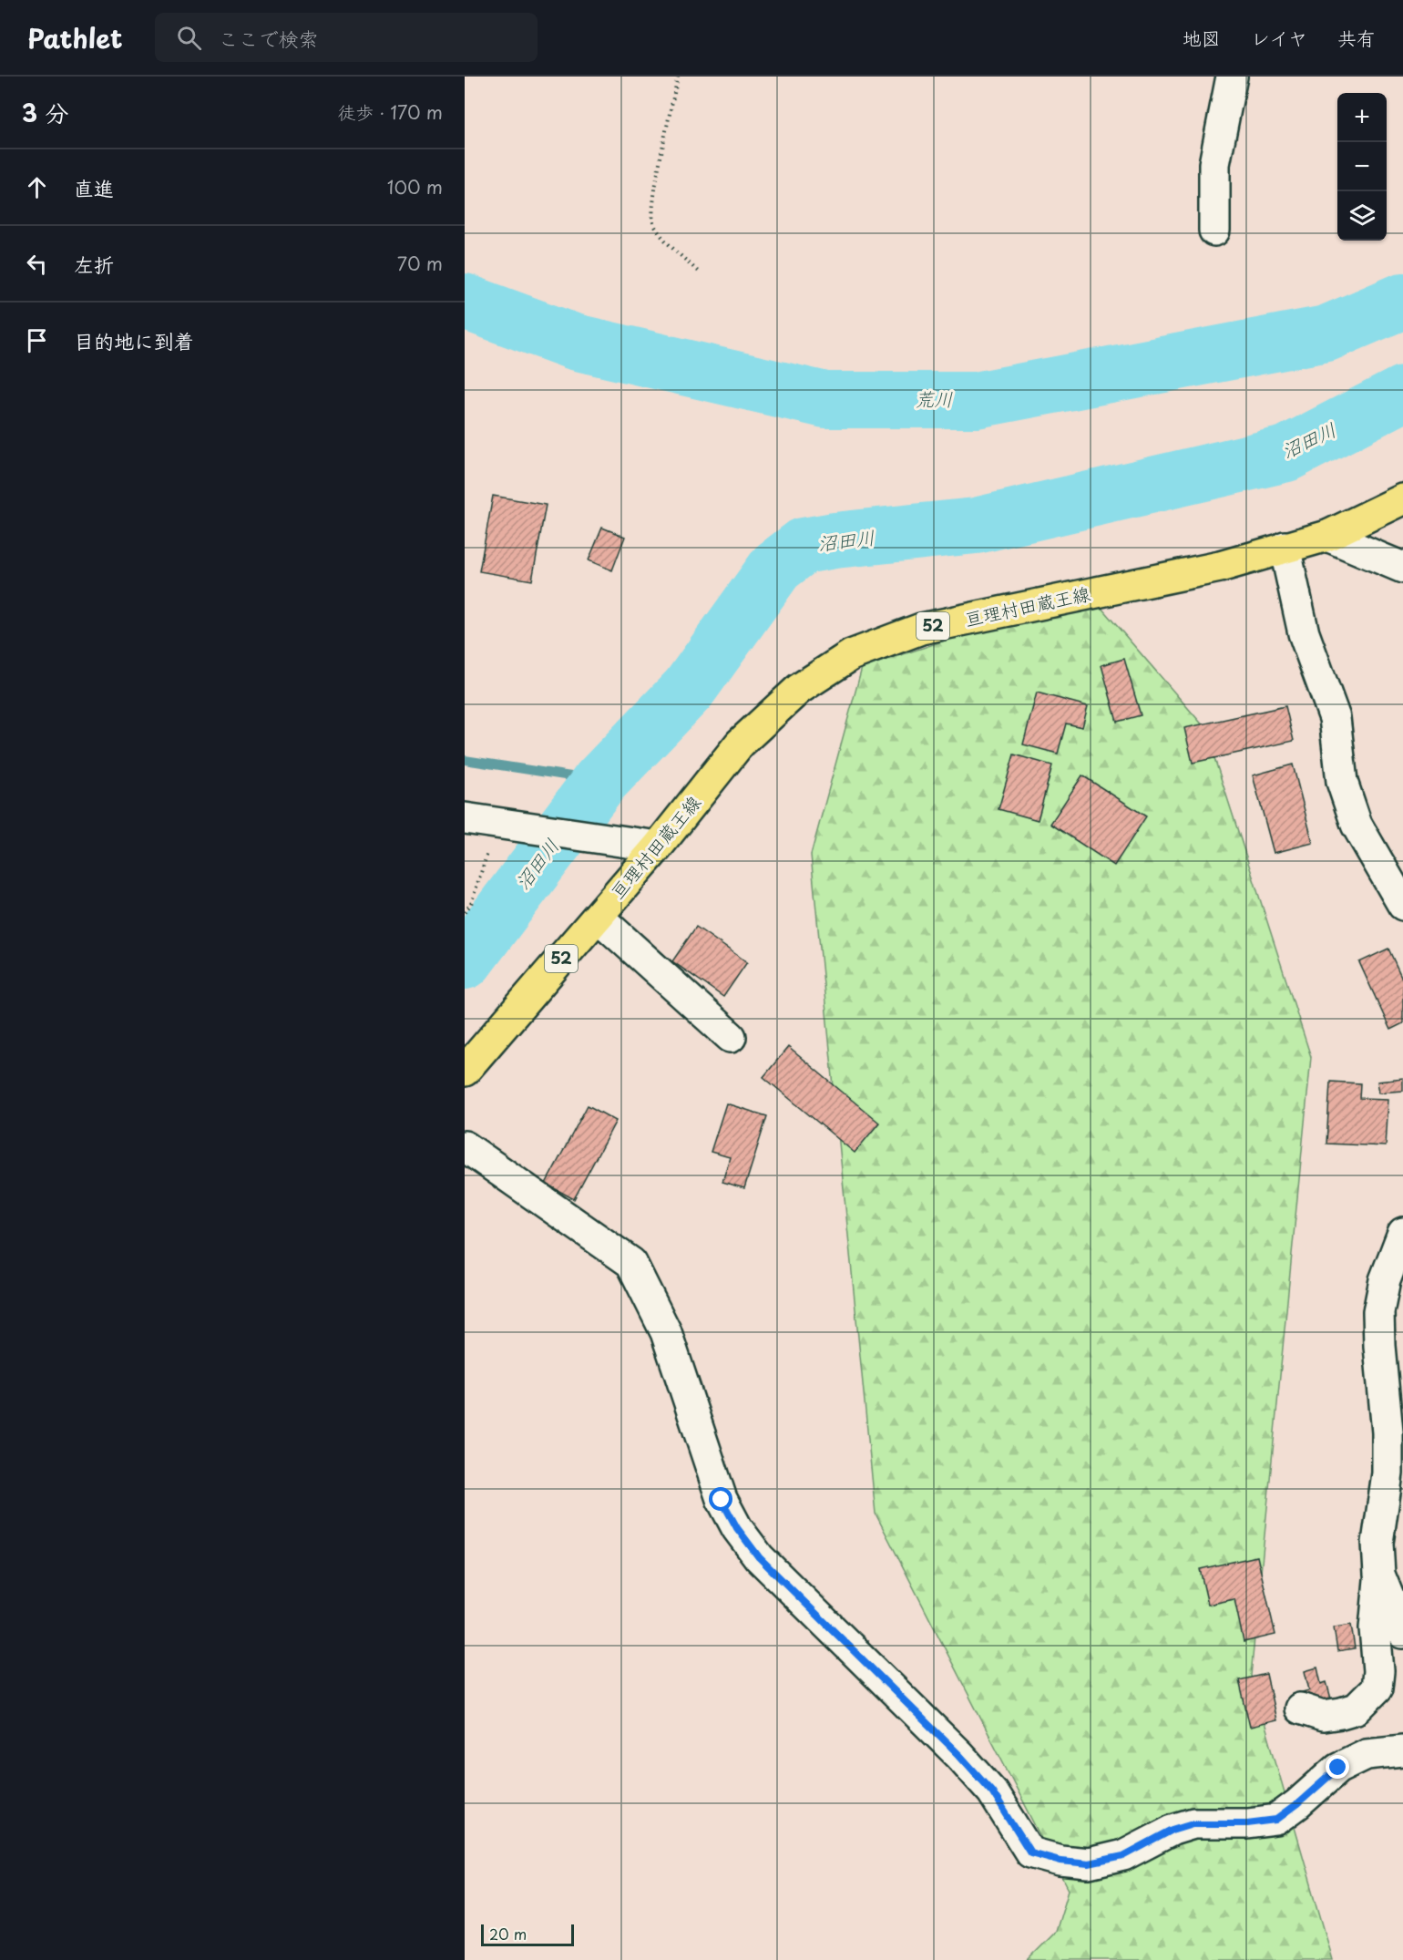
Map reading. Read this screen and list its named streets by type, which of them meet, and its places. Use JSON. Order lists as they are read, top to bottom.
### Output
{
  "streets": {
    "main road": ["亘理村田蔵王線", "52"]
  },
  "water": ["荒川", "沼田川"],
  "scale_bar": "20 m",
  "page": {
    "header": "Pathlet",
    "search": "ここで検索",
    "nav": ["地図", "レイヤ", "共有"],
    "heading": ["3 分", "徒歩 · 170 m"],
    "map_buttons": ["+", "−"],
    "list": [
      ["直進", "100 m"],
      ["左折", "70 m"],
      "目的地に到着"
    ],
    "scale": "20 m"
  }
}
